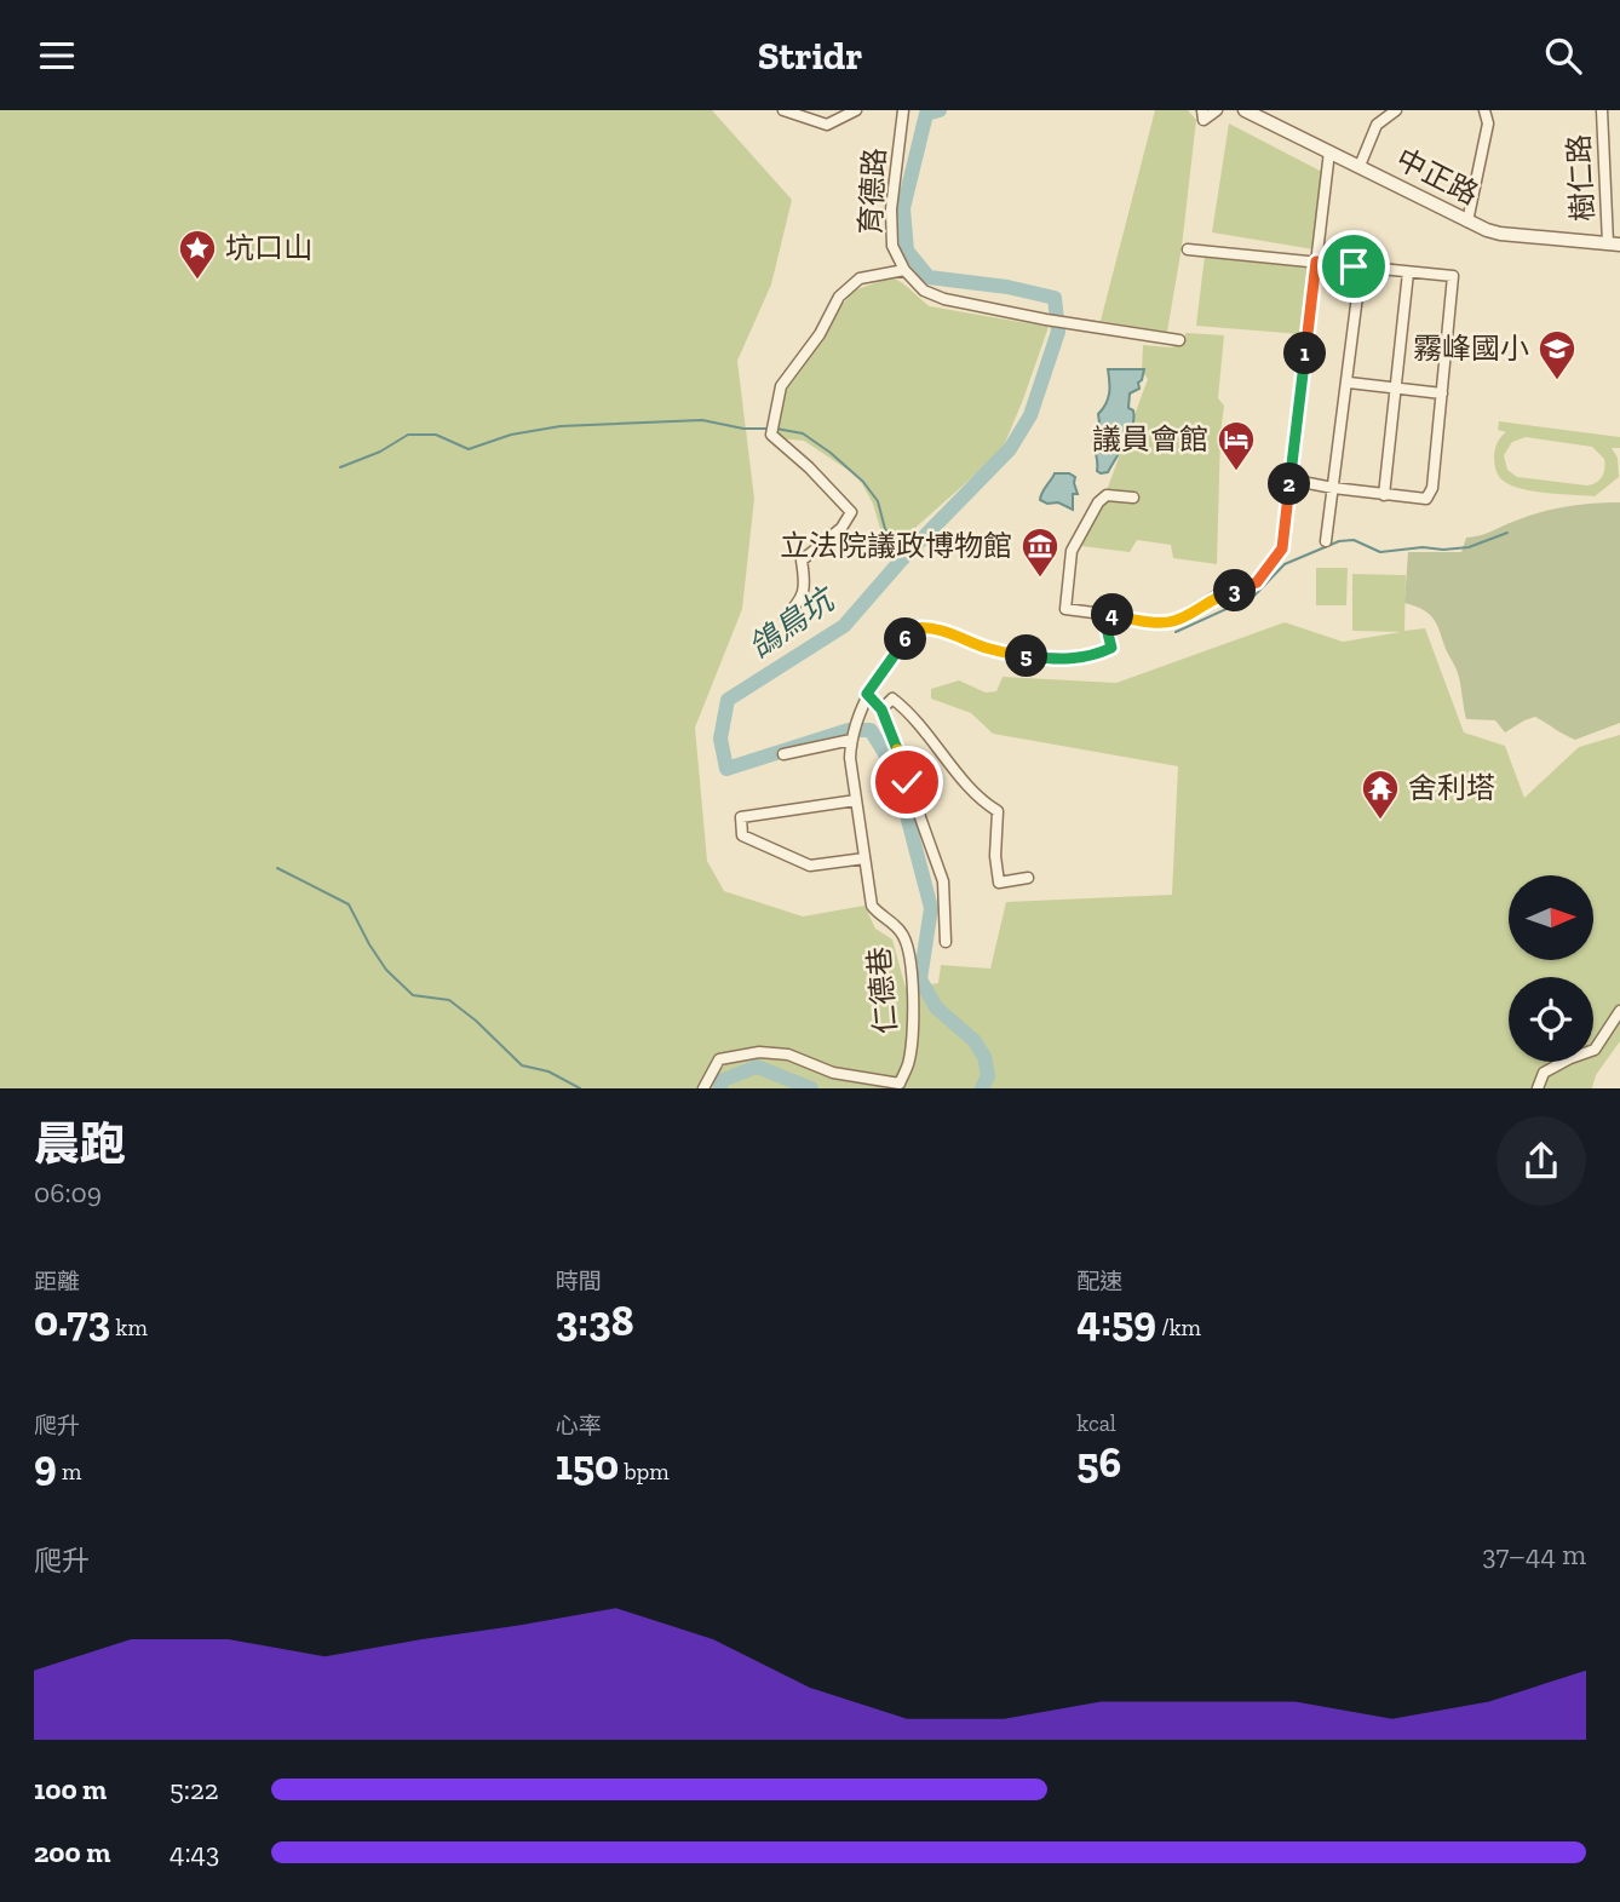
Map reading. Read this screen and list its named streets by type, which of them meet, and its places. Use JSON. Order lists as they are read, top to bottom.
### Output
{
  "streets": {
    "street": [
      "中正路",
      "樹仁路",
      "育德路",
      "仁德巷"
    ]
  },
  "crossings": [
    ["中正路", "樹仁路"]
  ],
  "water": ["鴿鳥坑"],
  "places": {
    "place": ["坑口山"],
    "school or university": ["霧峰國小"],
    "hotel": ["議員會館"],
    "museum": ["立法院議政博物館"],
    "temple": ["舍利塔"]
  },
  "north": "right",
  "page": {
    "header": "Stridr",
    "pins": [
      "1",
      "2",
      "3",
      "4",
      "6",
      "5"
    ],
    "heading": ["晨跑", "06:09"],
    "stats": [
      ["距離", "0.73 km"],
      ["時間", "3:38"],
      ["配速", "4:59 /km"],
      ["爬升", "9 m"],
      ["心率", "150 bpm"],
      ["kcal", "56"]
    ],
    "chart": ["爬升", "37–44 m"],
    "list": [
      {
        "name": "100 m",
        "note": "5:22"
      },
      {
        "name": "200 m",
        "note": "4:43"
      }
    ]
  }
}
